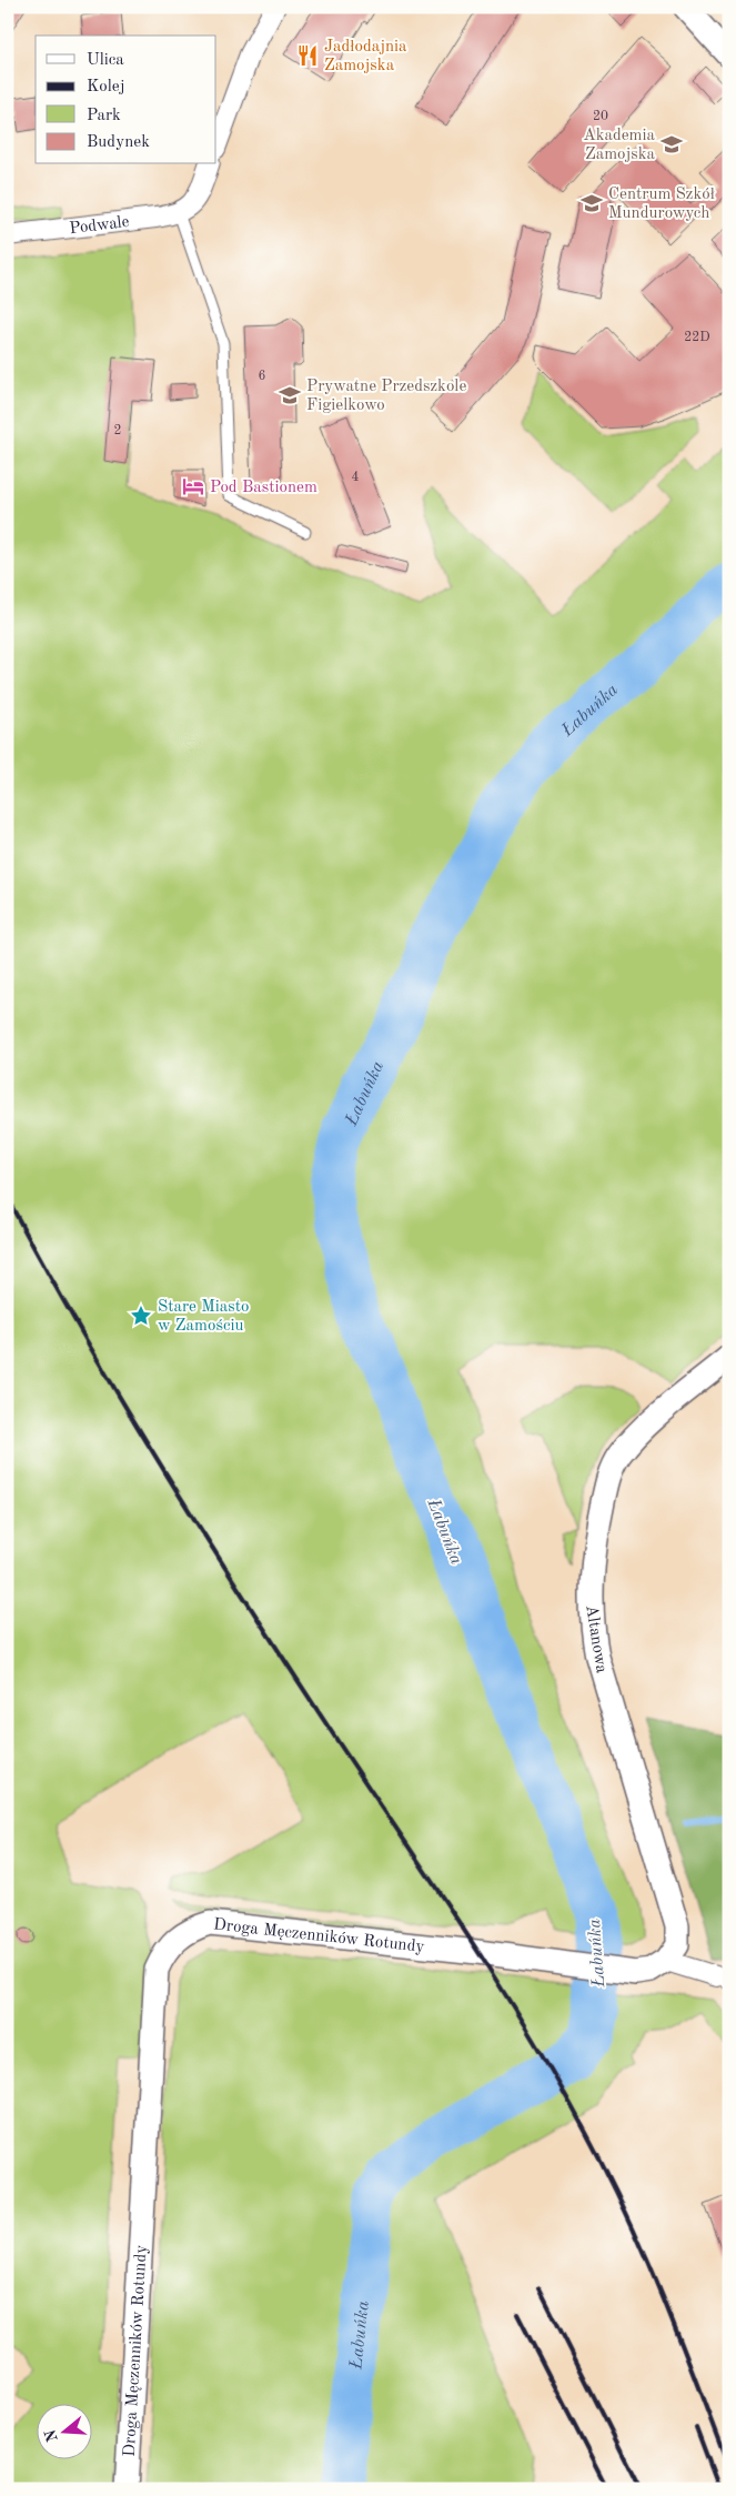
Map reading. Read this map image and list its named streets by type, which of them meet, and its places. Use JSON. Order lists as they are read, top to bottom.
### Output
{
  "streets": {
    "street": ["Podwale", "Altanowa", "Droga Męczenników Rotundy"]
  },
  "crossings": [
    ["Altanowa", "Droga Męczenników Rotundy"]
  ],
  "water": ["Łabuńka"],
  "places": {
    "restaurant": ["Jadłodajnia Zamojska"],
    "school or university": ["Akademia Zamojska", "Centrum Szkół Mundurowych", "Prywatne Przedszkole Figielkowo"],
    "hotel": ["Pod Bastionem"],
    "place": ["Stare Miasto w Zamościu"]
  },
  "house_numbers": [
    "20",
    "22D",
    "6",
    "2",
    "4"
  ],
  "legend": [
    "Ulica",
    "Kolej",
    "Park",
    "Budynek"
  ],
  "north": "left"
}
